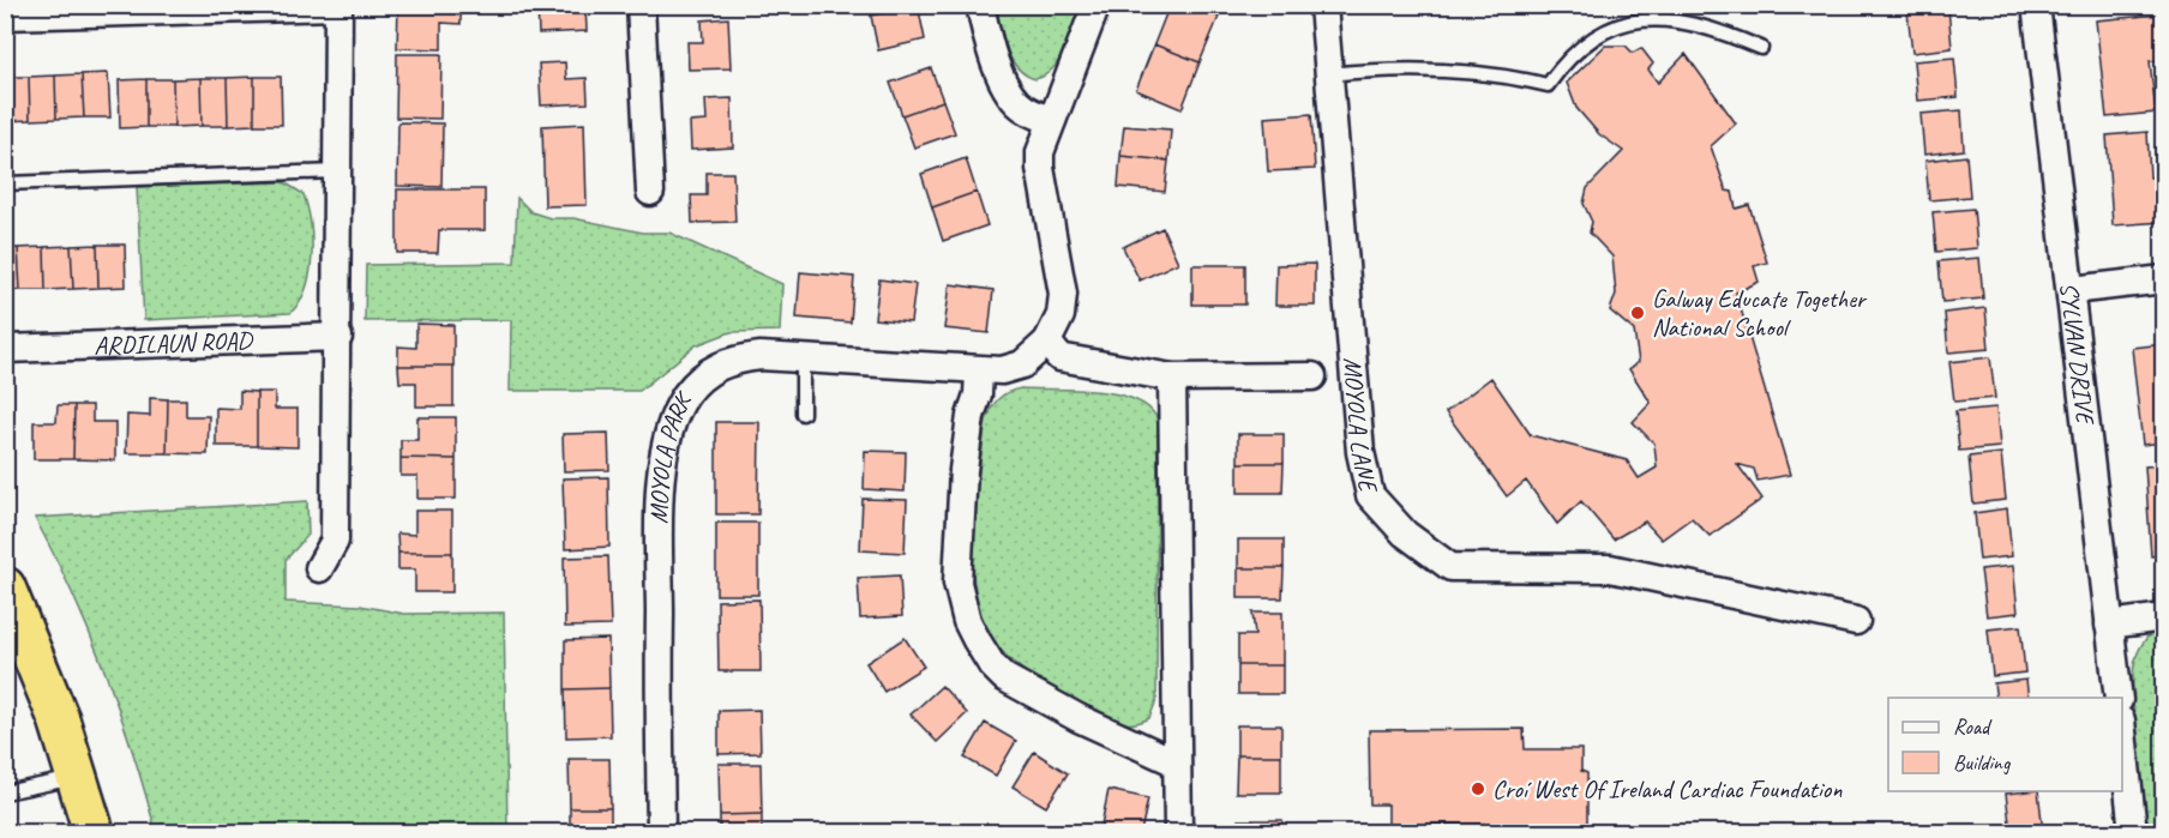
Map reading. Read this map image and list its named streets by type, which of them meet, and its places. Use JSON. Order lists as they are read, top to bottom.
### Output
{
  "streets": {
    "street": [
      "ARDILAUN ROAD",
      "SYLVAN DRIVE",
      "MOYOLA LANE",
      "MOYOLA PARK"
    ]
  },
  "places": ["Galway Educate Together National School", "Croí West Of Ireland Cardiac Foundation"],
  "legend": ["Road", "Building"]
}
